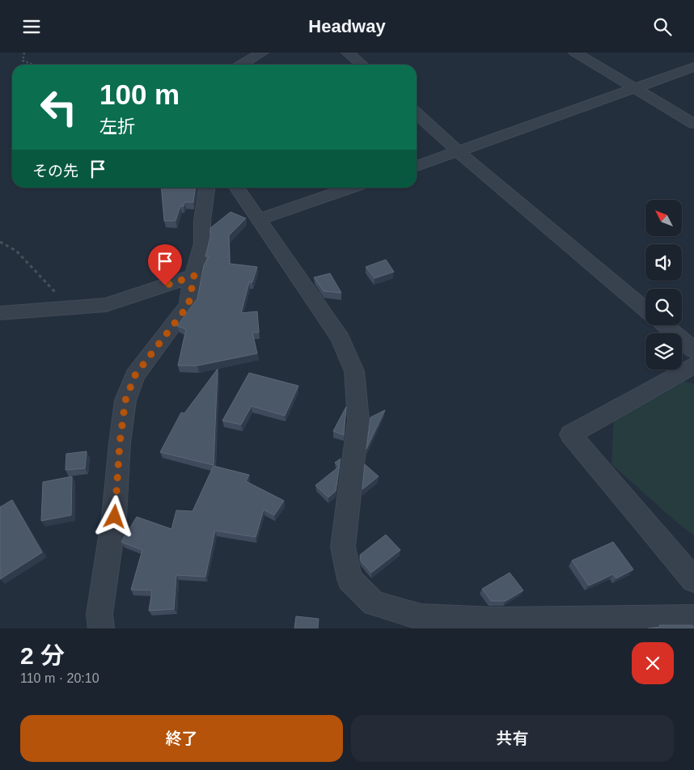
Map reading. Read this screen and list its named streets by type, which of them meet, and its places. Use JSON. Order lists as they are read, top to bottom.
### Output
{
  "north": "top left",
  "page": {
    "header": "Headway",
    "turn": ["100 m", "左折"],
    "then": "その先",
    "heading": ["2 分", "110 m · 20:10"],
    "buttons": ["終了", "共有"]
  }
}
